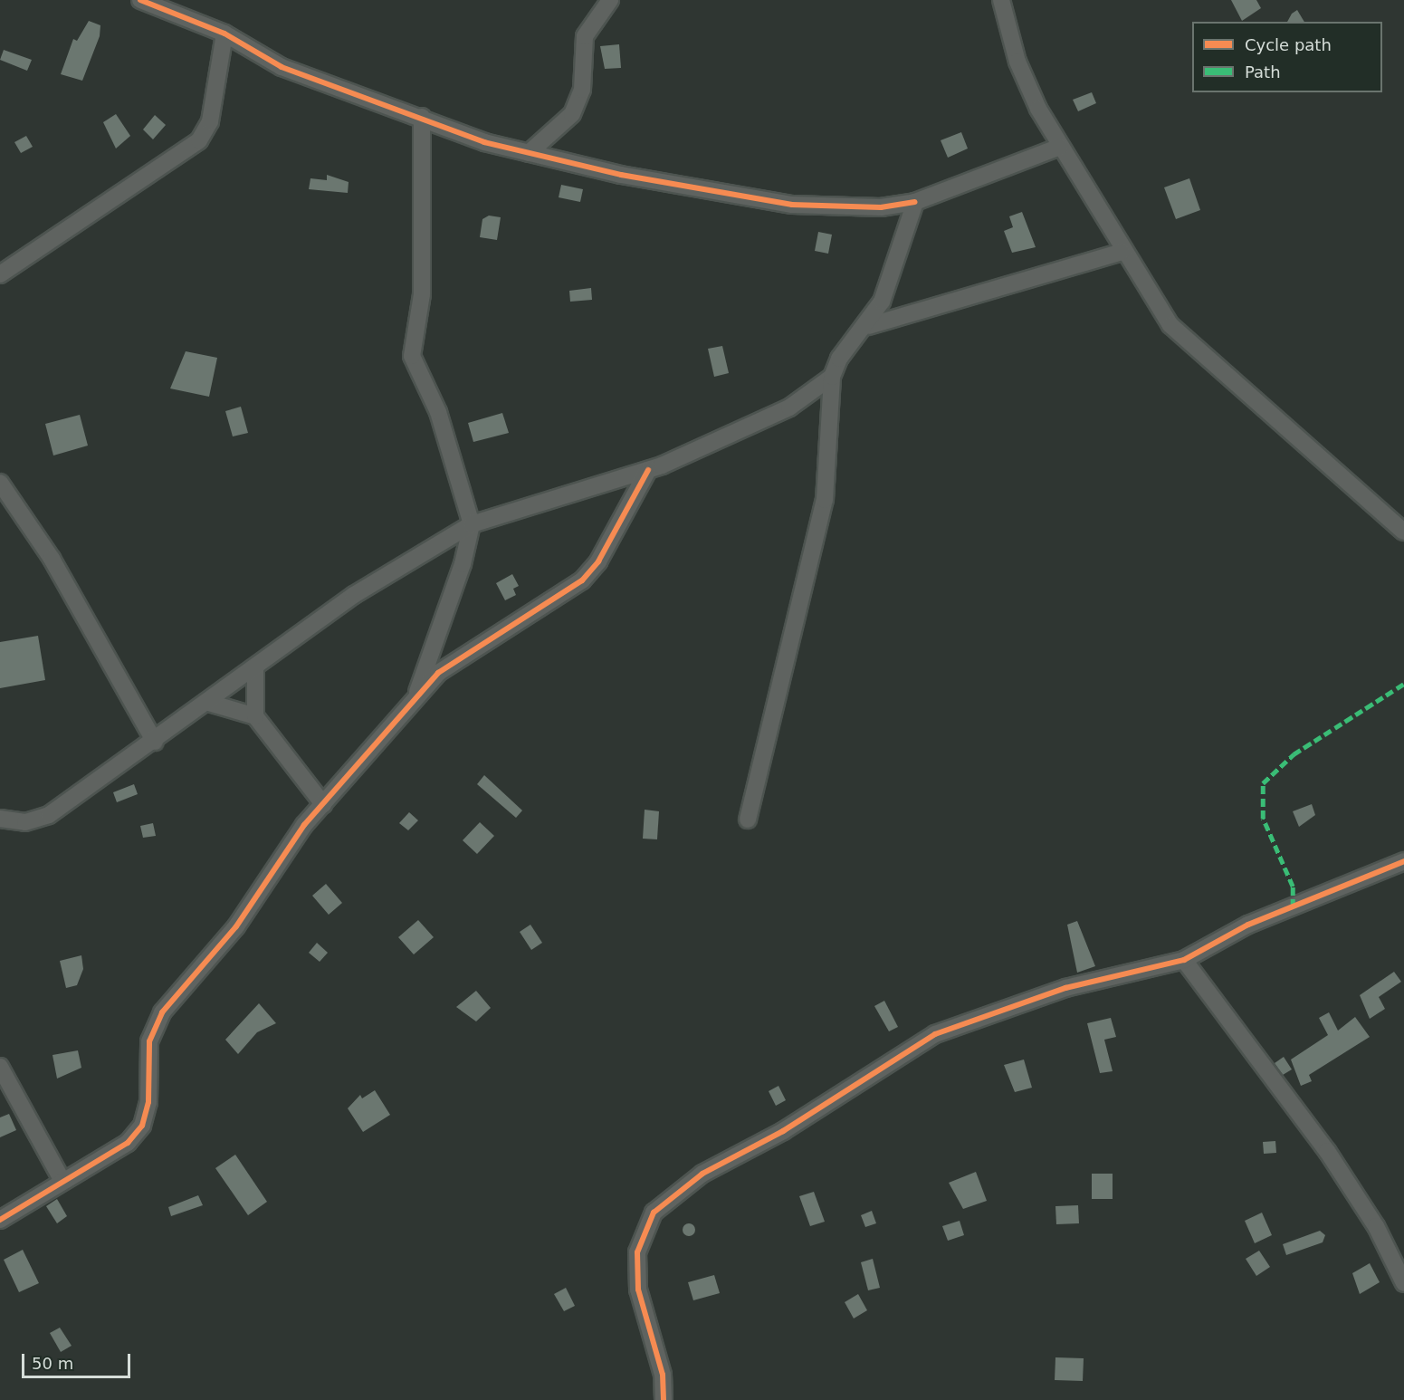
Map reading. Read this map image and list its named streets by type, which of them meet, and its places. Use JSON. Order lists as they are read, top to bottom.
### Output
{
  "legend": ["Cycle path", "Path"],
  "scale_bar": "50 m"
}
